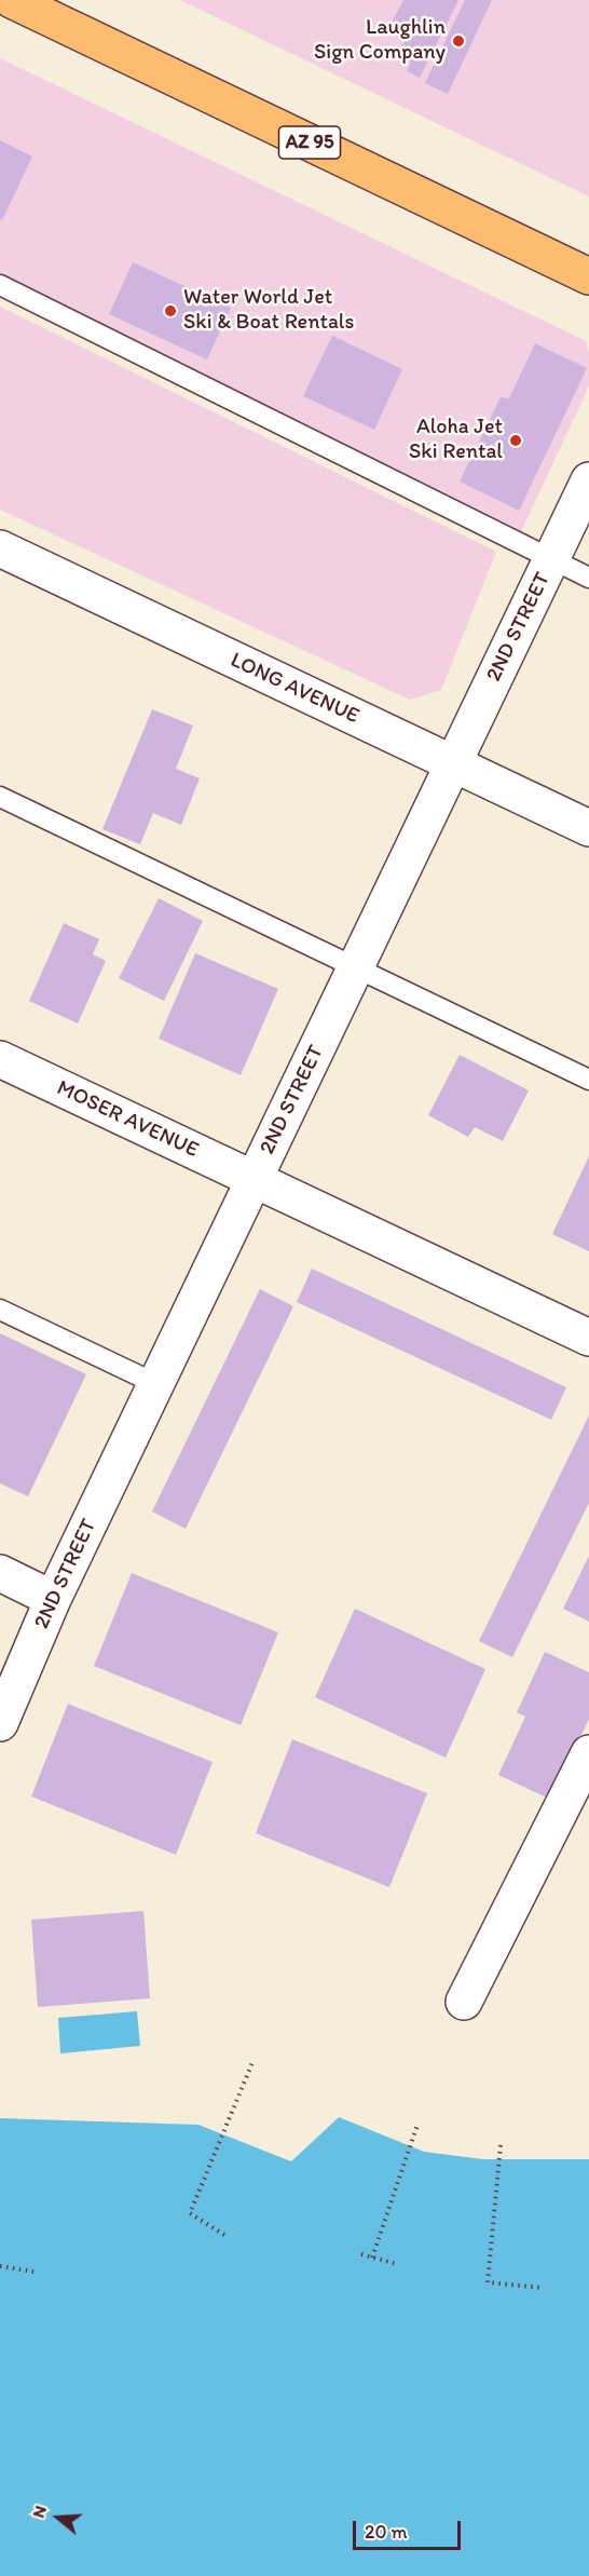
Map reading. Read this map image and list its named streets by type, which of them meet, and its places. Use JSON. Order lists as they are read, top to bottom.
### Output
{
  "streets": {
    "highway": ["AZ 95"],
    "street": ["2ND STREET", "LONG AVENUE", "MOSER AVENUE"]
  },
  "crossings": [
    ["2ND STREET", "LONG AVENUE"],
    ["2ND STREET", "MOSER AVENUE"]
  ],
  "places": ["Laughlin Sign Company", "Water World Jet Ski & Boat Rentals", "Aloha Jet Ski Rental"],
  "scale_bar": "20 m",
  "north": "left"
}
